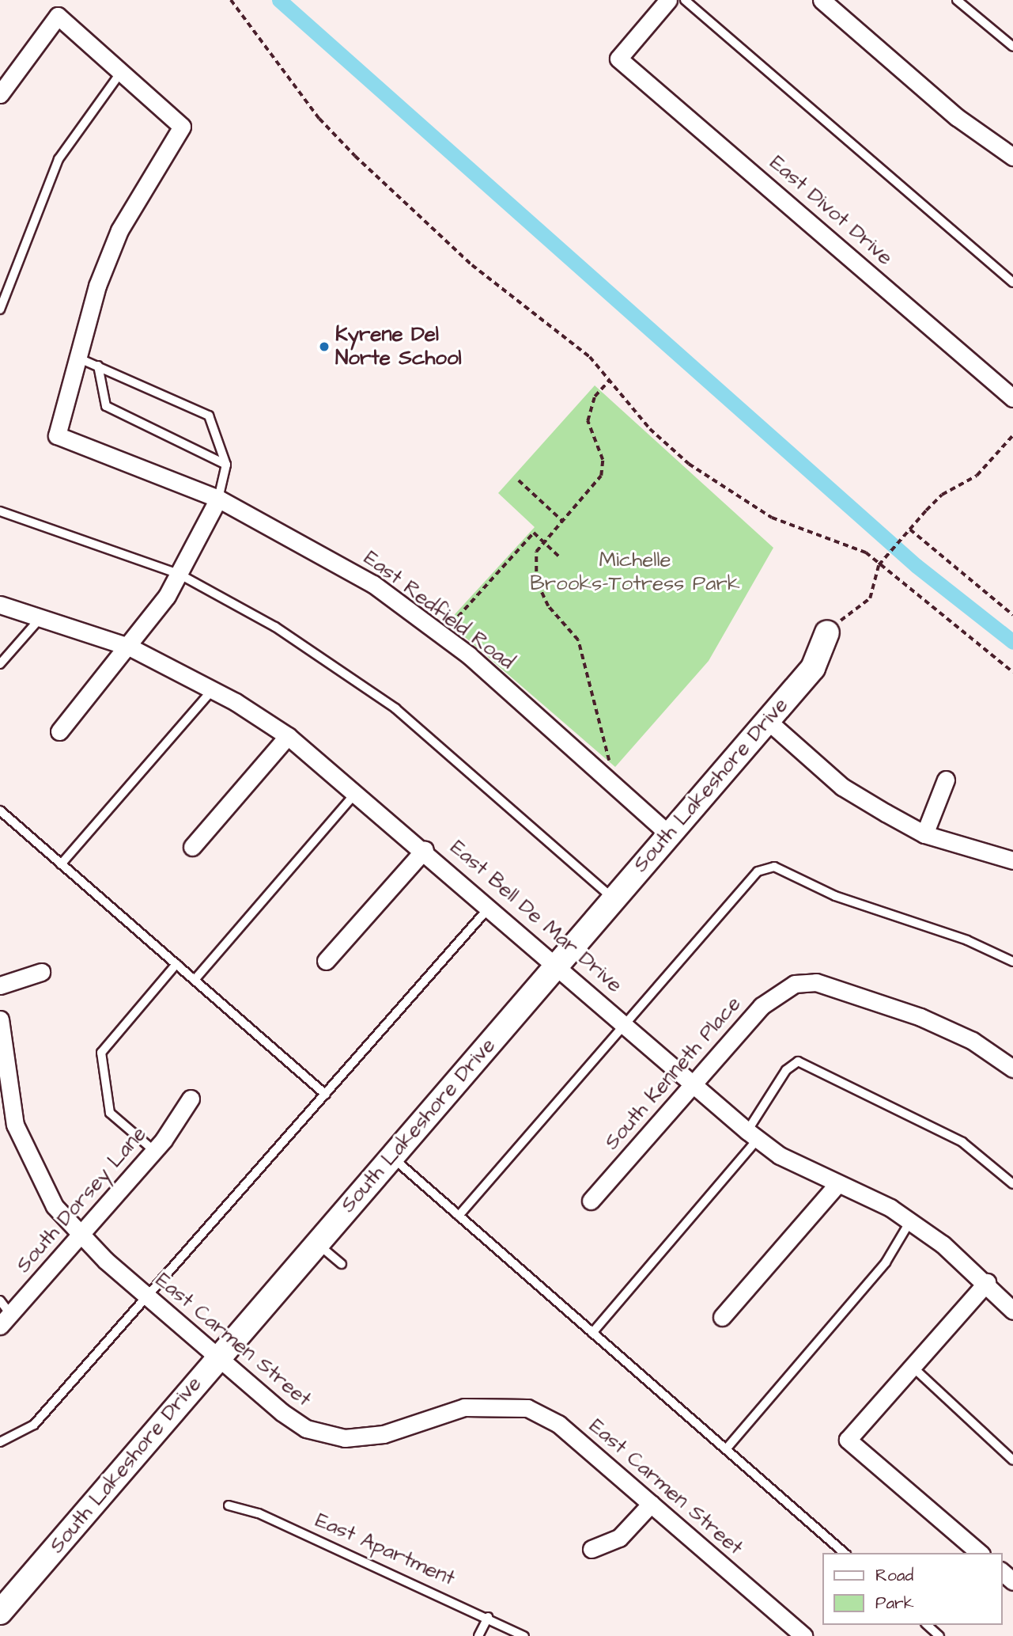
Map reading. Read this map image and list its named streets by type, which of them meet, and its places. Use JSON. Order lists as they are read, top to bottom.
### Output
{
  "streets": {
    "street": [
      "East Divot Drive",
      "East Redfield Road",
      "South Lakeshore Drive",
      "East Bell De Mar Drive",
      "South Kenneth Place",
      "South Dorsey Lane",
      "East Carmen Street"
    ],
    "lane": ["East Apartment"]
  },
  "crossings": [
    ["East Redfield Road", "South Lakeshore Drive"],
    ["South Lakeshore Drive", "East Bell De Mar Drive"],
    ["South Lakeshore Drive", "East Carmen Street"],
    ["East Bell De Mar Drive", "South Kenneth Place"],
    ["South Dorsey Lane", "East Carmen Street"]
  ],
  "parks": ["Michelle Brooks-Totress Park"],
  "places": ["Kyrene Del Norte School"],
  "legend": ["Road", "Park"]
}
